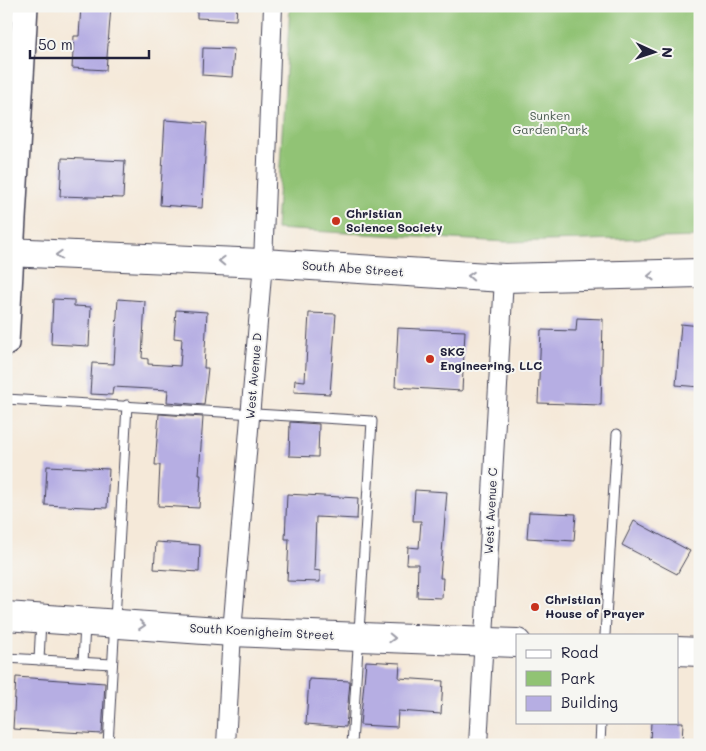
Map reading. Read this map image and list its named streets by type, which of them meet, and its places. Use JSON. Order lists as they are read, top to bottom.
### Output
{
  "streets": {
    "main road": ["South Abe Street", "South Koenigheim Street"],
    "street": ["West Avenue D", "West Avenue C"]
  },
  "crossings": [
    ["South Abe Street", "West Avenue D"],
    ["South Abe Street", "West Avenue C"],
    ["West Avenue D", "South Koenigheim Street"],
    ["West Avenue C", "South Koenigheim Street"]
  ],
  "one_way": ["South Abe Street", "South Koenigheim Street"],
  "parks": ["Sunken Garden Park"],
  "places": ["Christian Science Society", "SKG Engineering, LLC", "Christian House of Prayer"],
  "legend": ["Road", "Park", "Building"],
  "scale_bar": "50 m",
  "north": "right"
}
